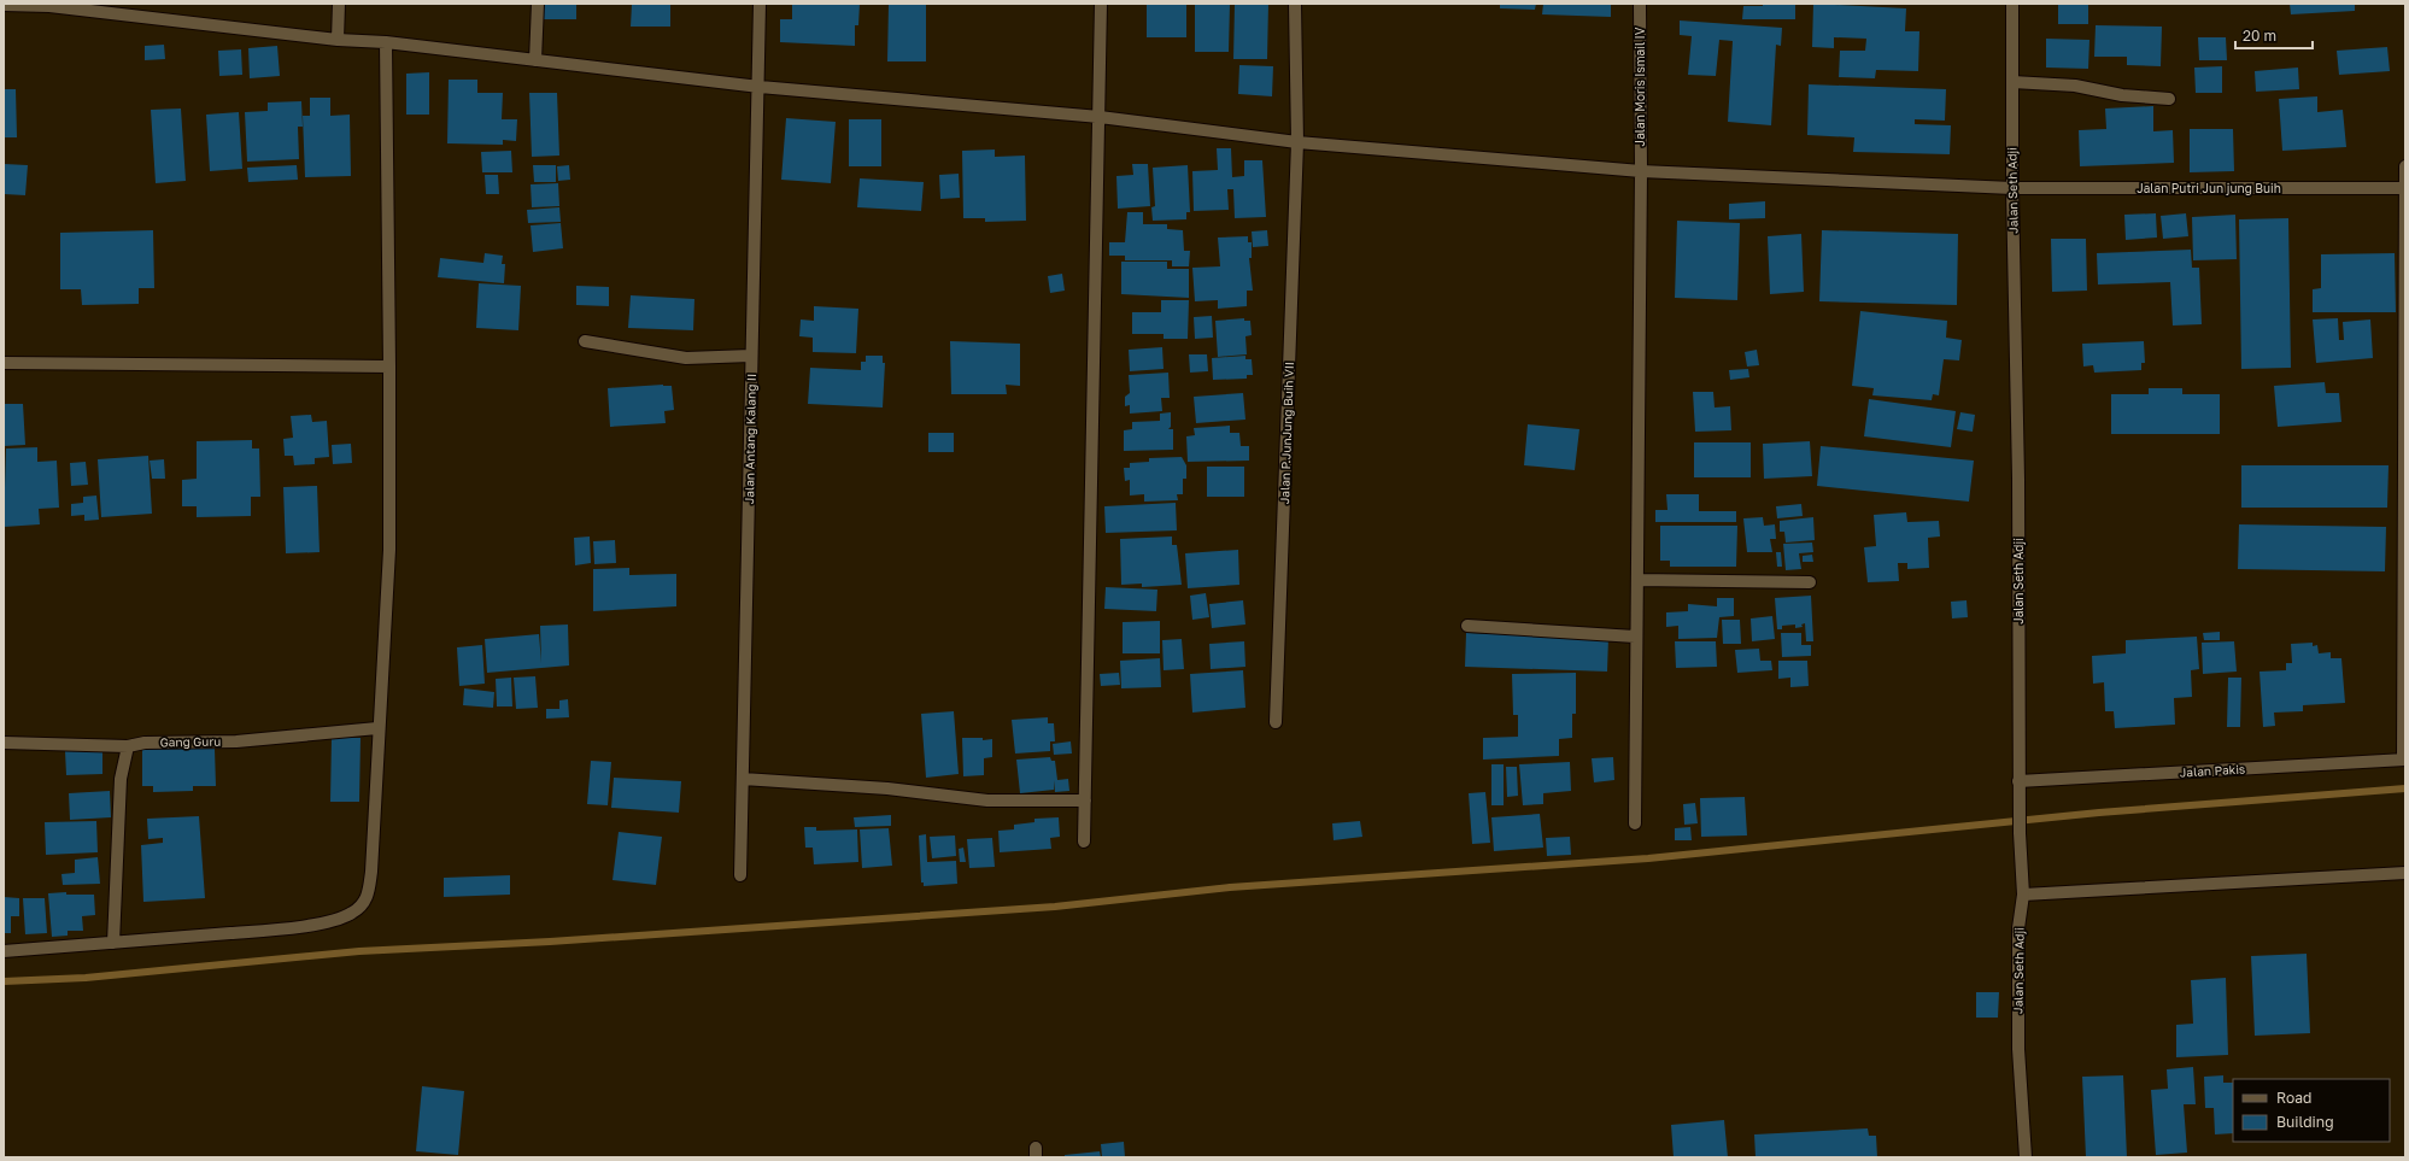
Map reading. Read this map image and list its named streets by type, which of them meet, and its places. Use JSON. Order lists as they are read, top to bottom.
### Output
{
  "streets": {
    "street": [
      "Jalan Moris Ismail IV",
      "Jalan Putri Jun jung Buih",
      "Jalan Seth Adji",
      "Jalan P.JunJung Buih VII",
      "Jalan Antang Kalang II",
      "Gang Guru",
      "Jalan Pakis"
    ]
  },
  "crossings": [
    ["Jalan Moris Ismail IV", "Jalan Putri Jun jung Buih"],
    ["Jalan Putri Jun jung Buih", "Jalan Seth Adji"],
    ["Jalan Putri Jun jung Buih", "Jalan P.JunJung Buih VII"],
    ["Jalan Putri Jun jung Buih", "Jalan Antang Kalang II"],
    ["Jalan Seth Adji", "Jalan Pakis"]
  ],
  "legend": ["Road", "Building"],
  "scale_bar": "20 m"
}
